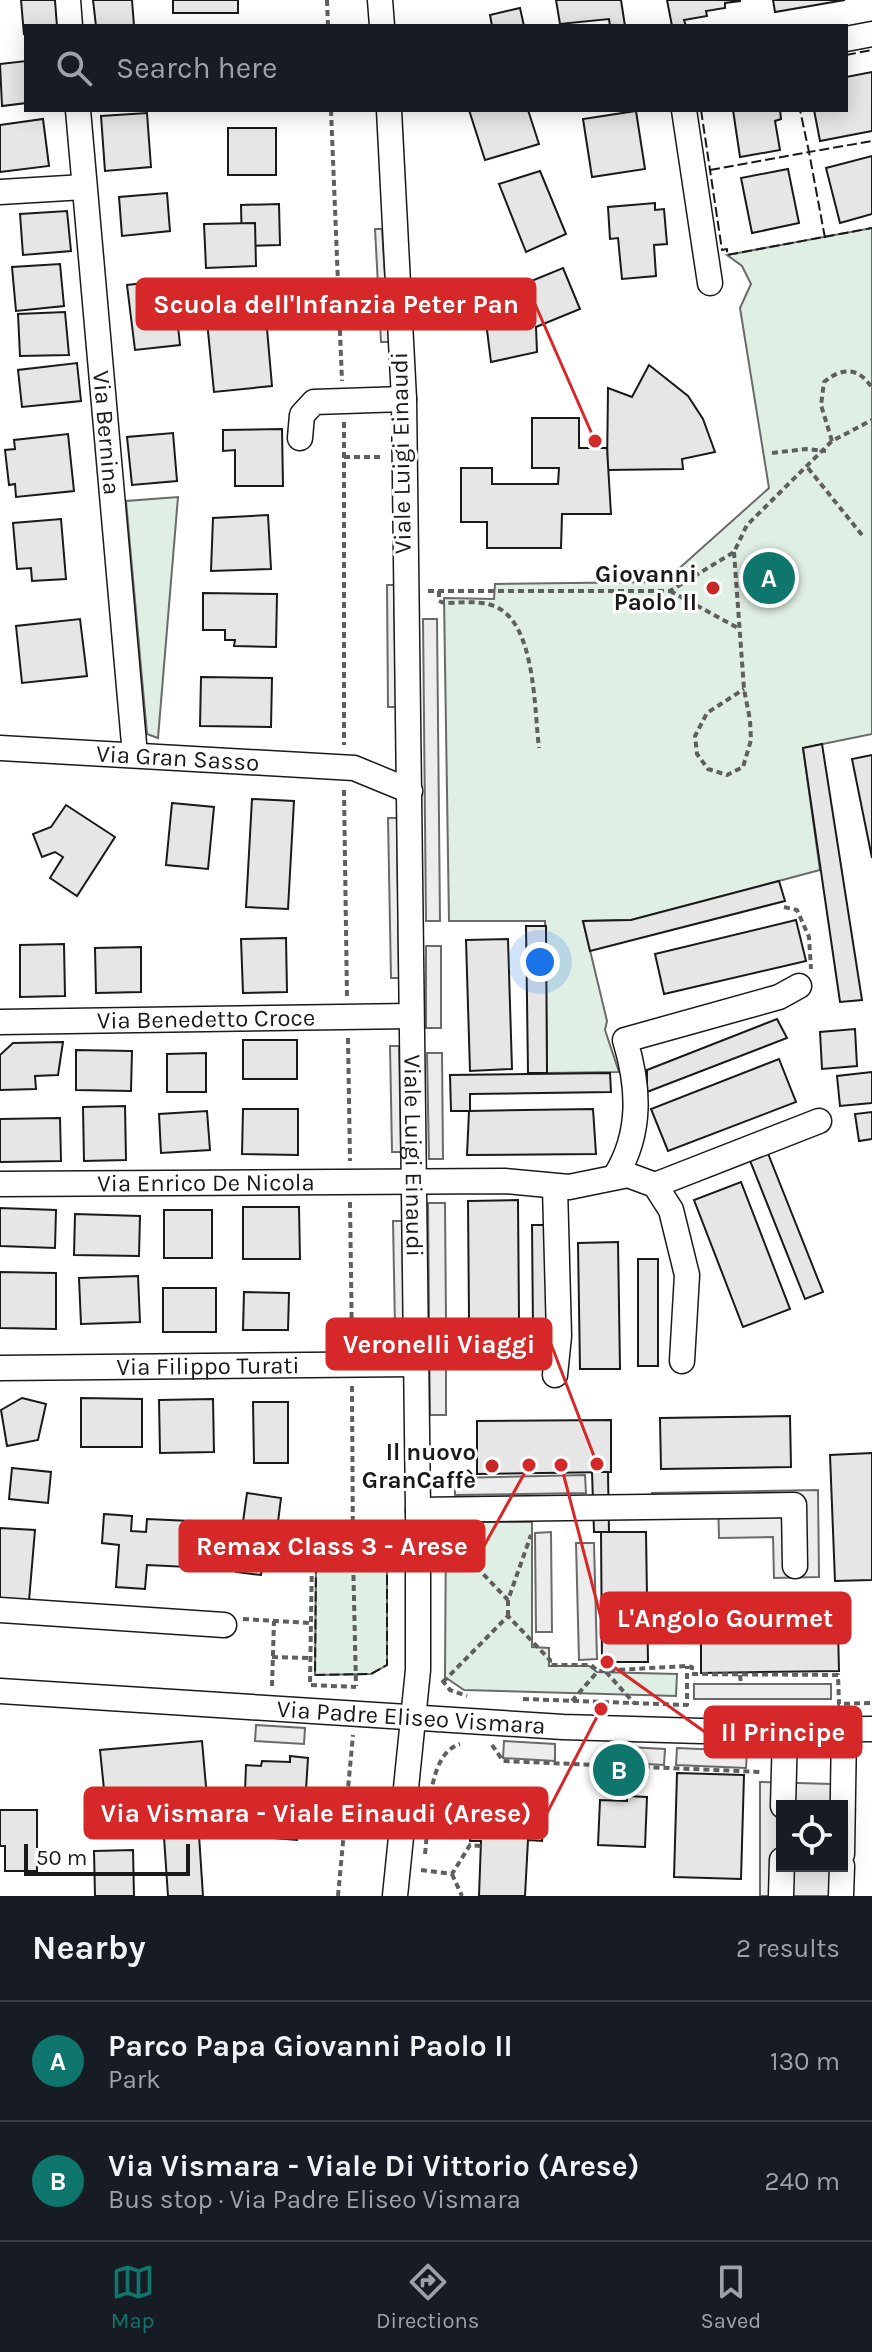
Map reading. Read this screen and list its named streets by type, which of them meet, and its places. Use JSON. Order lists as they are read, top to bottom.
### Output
{
  "streets": {
    "street": [
      "Via Bernina",
      "Viale Luigi Einaudi",
      "Via Gran Sasso",
      "Via Benedetto Croce",
      "Via Enrico De Nicola",
      "Via Filippo Turati",
      "Via Padre Eliseo Vismara"
    ]
  },
  "crossings": [
    ["Via Bernina", "Via Gran Sasso"],
    ["Viale Luigi Einaudi", "Via Gran Sasso"],
    ["Viale Luigi Einaudi", "Via Benedetto Croce"],
    ["Viale Luigi Einaudi", "Via Enrico De Nicola"],
    ["Viale Luigi Einaudi", "Via Filippo Turati"],
    ["Viale Luigi Einaudi", "Via Padre Eliseo Vismara"]
  ],
  "places": [
    "Scuola dell'Infanzia Peter Pan",
    "Giovanni Paolo II",
    "Veronelli Viaggi",
    "Remax Class 3 - Arese",
    "L'Angolo Gourmet",
    "Il nuovo GranCaffè",
    "Il Principe",
    "Via Vismara - Viale Einaudi (Arese)"
  ],
  "scale_bar": "50 m",
  "page": {
    "search": "Search here",
    "pins": ["A", "B"],
    "scale": "50 m",
    "heading": ["Nearby", "2 results"],
    "list": [
      {
        "mark": "A",
        "name": "Parco Papa Giovanni Paolo II",
        "note": "Park",
        "value": "130 m"
      },
      {
        "mark": "B",
        "name": "Via Vismara - Viale Di Vittorio (Arese)",
        "note": "Bus stop · Via Padre Eliseo Vismara",
        "value": "240 m"
      }
    ],
    "nav": ["Map", "Directions", "Saved"]
  }
}
